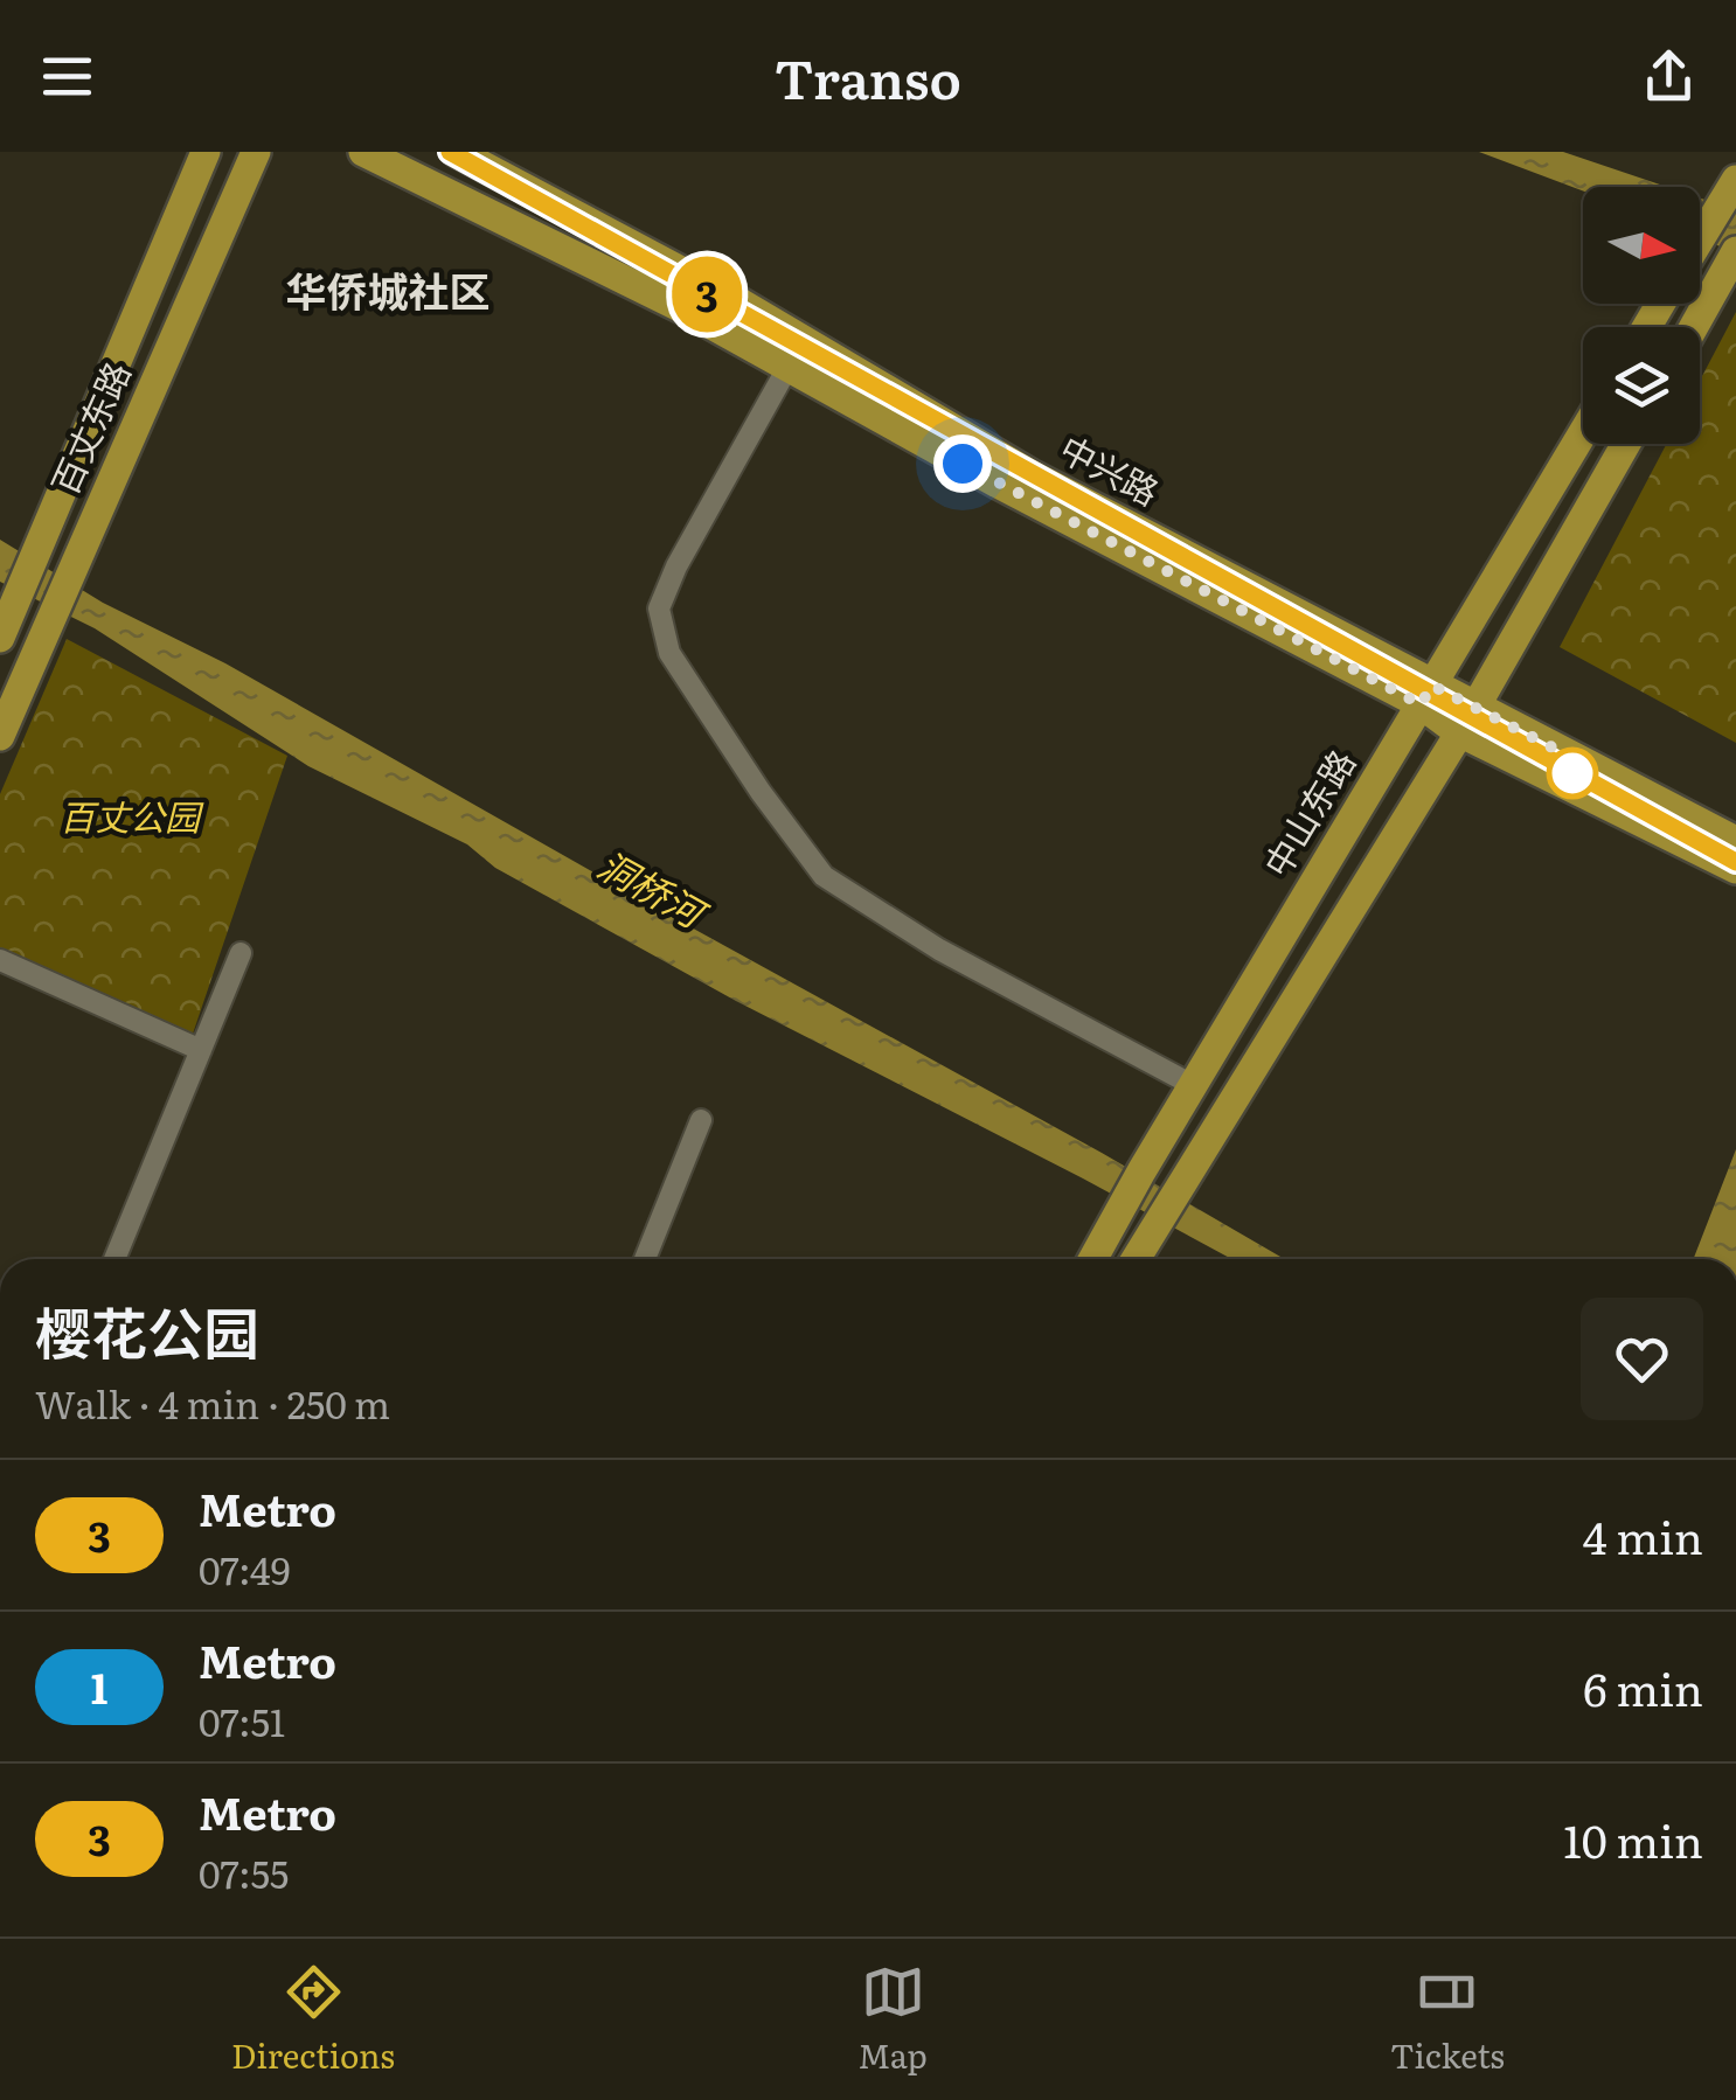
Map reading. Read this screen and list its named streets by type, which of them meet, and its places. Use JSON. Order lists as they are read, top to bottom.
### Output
{
  "streets": {
    "main road": ["百丈东路", "中兴路", "中山东路"]
  },
  "crossings": [
    ["中兴路", "中山东路"]
  ],
  "districts": ["华侨城社区"],
  "water": ["洞桥河"],
  "parks": ["百丈公园"],
  "lines": ["metro line 3"],
  "north": "right",
  "page": {
    "header": "Transo",
    "on_map": "3",
    "heading": ["樱花公园", "Walk · 4 min · 250 m"],
    "list": [
      {
        "mark": "3",
        "name": "Metro",
        "note": "07:49",
        "value": "4 min"
      },
      {
        "mark": "1",
        "name": "Metro",
        "note": "07:51",
        "value": "6 min"
      },
      {
        "mark": "3",
        "name": "Metro",
        "note": "07:55",
        "value": "10 min"
      }
    ],
    "tabs": ["Directions", "Map", "Tickets"]
  }
}
